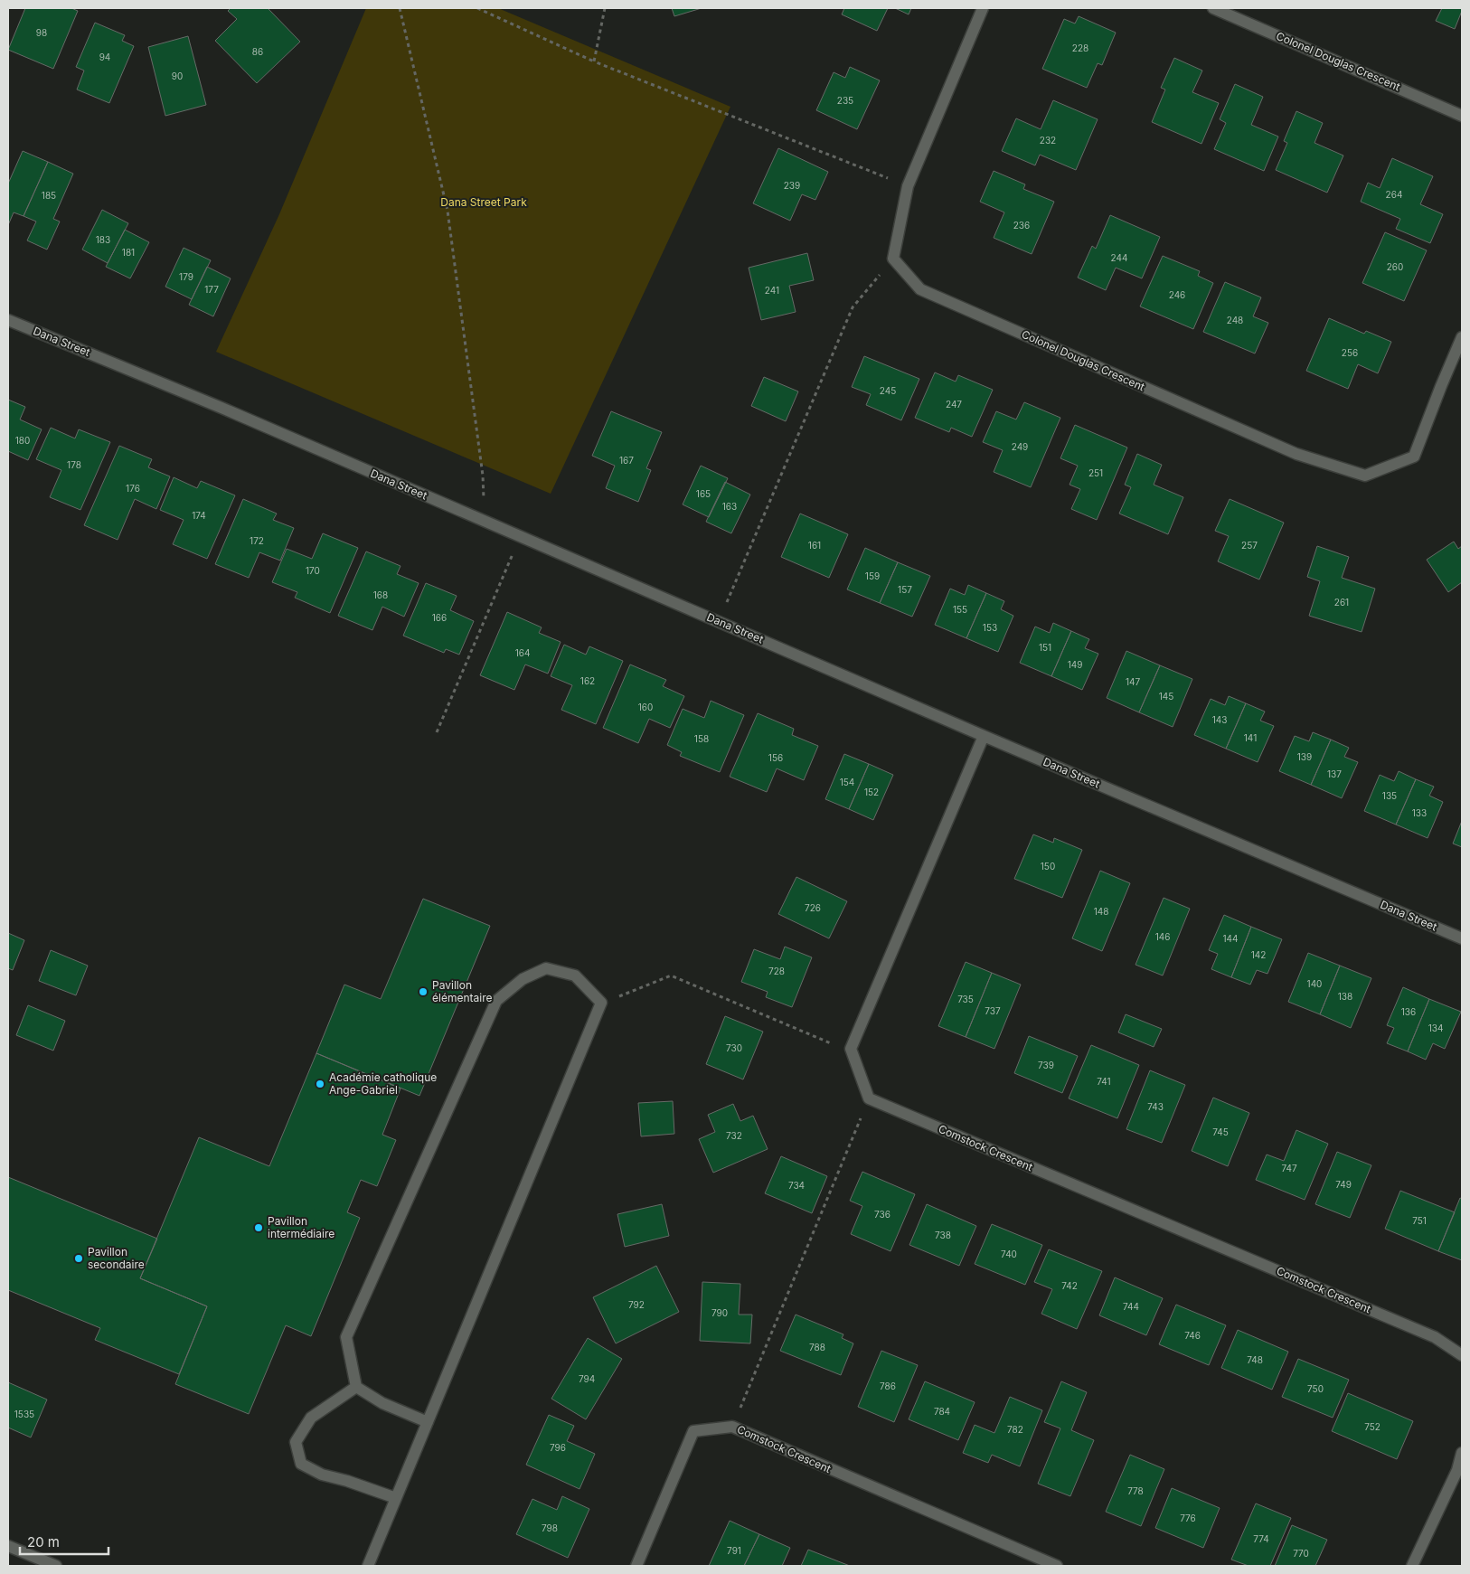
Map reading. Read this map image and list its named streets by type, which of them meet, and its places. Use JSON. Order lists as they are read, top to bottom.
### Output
{
  "streets": {
    "street": ["Colonel Douglas Crescent", "Dana Street", "Comstock Crescent"]
  },
  "parks": ["Dana Street Park"],
  "places": [
    "Pavillon élémentaire",
    "Académie catholique Ange-Gabriel",
    "Pavillon intermédiaire",
    "Pavillon secondaire"
  ],
  "house_numbers": [
    "98",
    "228",
    "86",
    "94",
    "90",
    "235",
    "232",
    "239",
    "264",
    "185",
    "236",
    "183",
    "181",
    "244",
    "260",
    "179",
    "177",
    "241",
    "246",
    "248",
    "256",
    "245",
    "247",
    "180",
    "249",
    "167",
    "178",
    "251",
    "176",
    "165",
    "163",
    "174",
    "172",
    "161",
    "257",
    "170",
    "159",
    "157",
    "168",
    "261",
    "155",
    "166",
    "153",
    "151",
    "164",
    "149",
    "162",
    "147",
    "145",
    "160",
    "143",
    "141",
    "158",
    "139",
    "156",
    "137",
    "154",
    "152",
    "135",
    "133",
    "150",
    "726",
    "148",
    "146",
    "144",
    "142",
    "728",
    "140",
    "138",
    "735",
    "737",
    "136",
    "134",
    "730",
    "739",
    "741",
    "743",
    "745",
    "732",
    "747",
    "749",
    "734",
    "736",
    "751",
    "738",
    "740",
    "742",
    "792",
    "744",
    "790",
    "746",
    "788",
    "748",
    "794",
    "786",
    "750",
    "784",
    "1535",
    "752",
    "782",
    "796",
    "778",
    "776",
    "798",
    "774",
    "791",
    "770"
  ],
  "scale_bar": "20 m"
}
